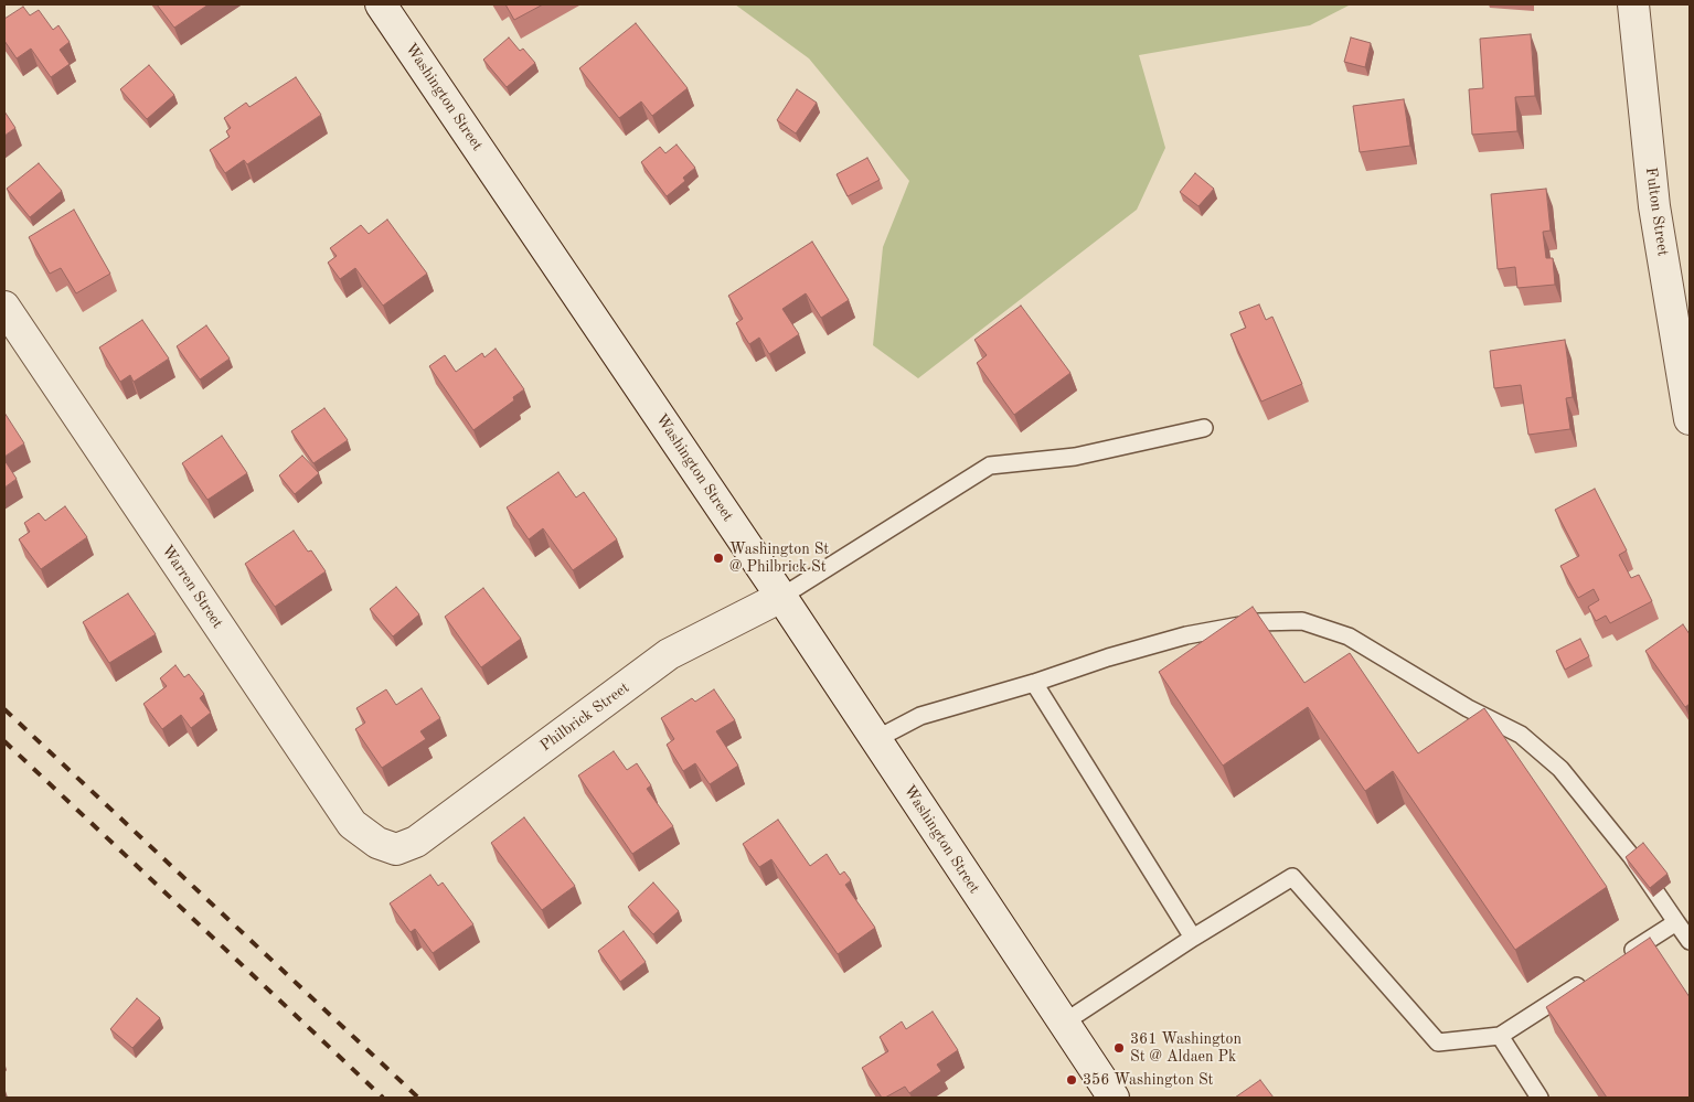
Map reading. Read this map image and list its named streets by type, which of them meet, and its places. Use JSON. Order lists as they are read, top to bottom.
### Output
{
  "streets": {
    "street": [
      "Washington Street",
      "Fulton Street",
      "Warren Street",
      "Philbrick Street"
    ]
  },
  "crossings": [
    ["Washington Street", "Philbrick Street"],
    ["Warren Street", "Philbrick Street"]
  ],
  "places": ["Washington St @ Philbrick St", "361 Washington St @ Aldaen Pk", "356 Washington St"]
}
